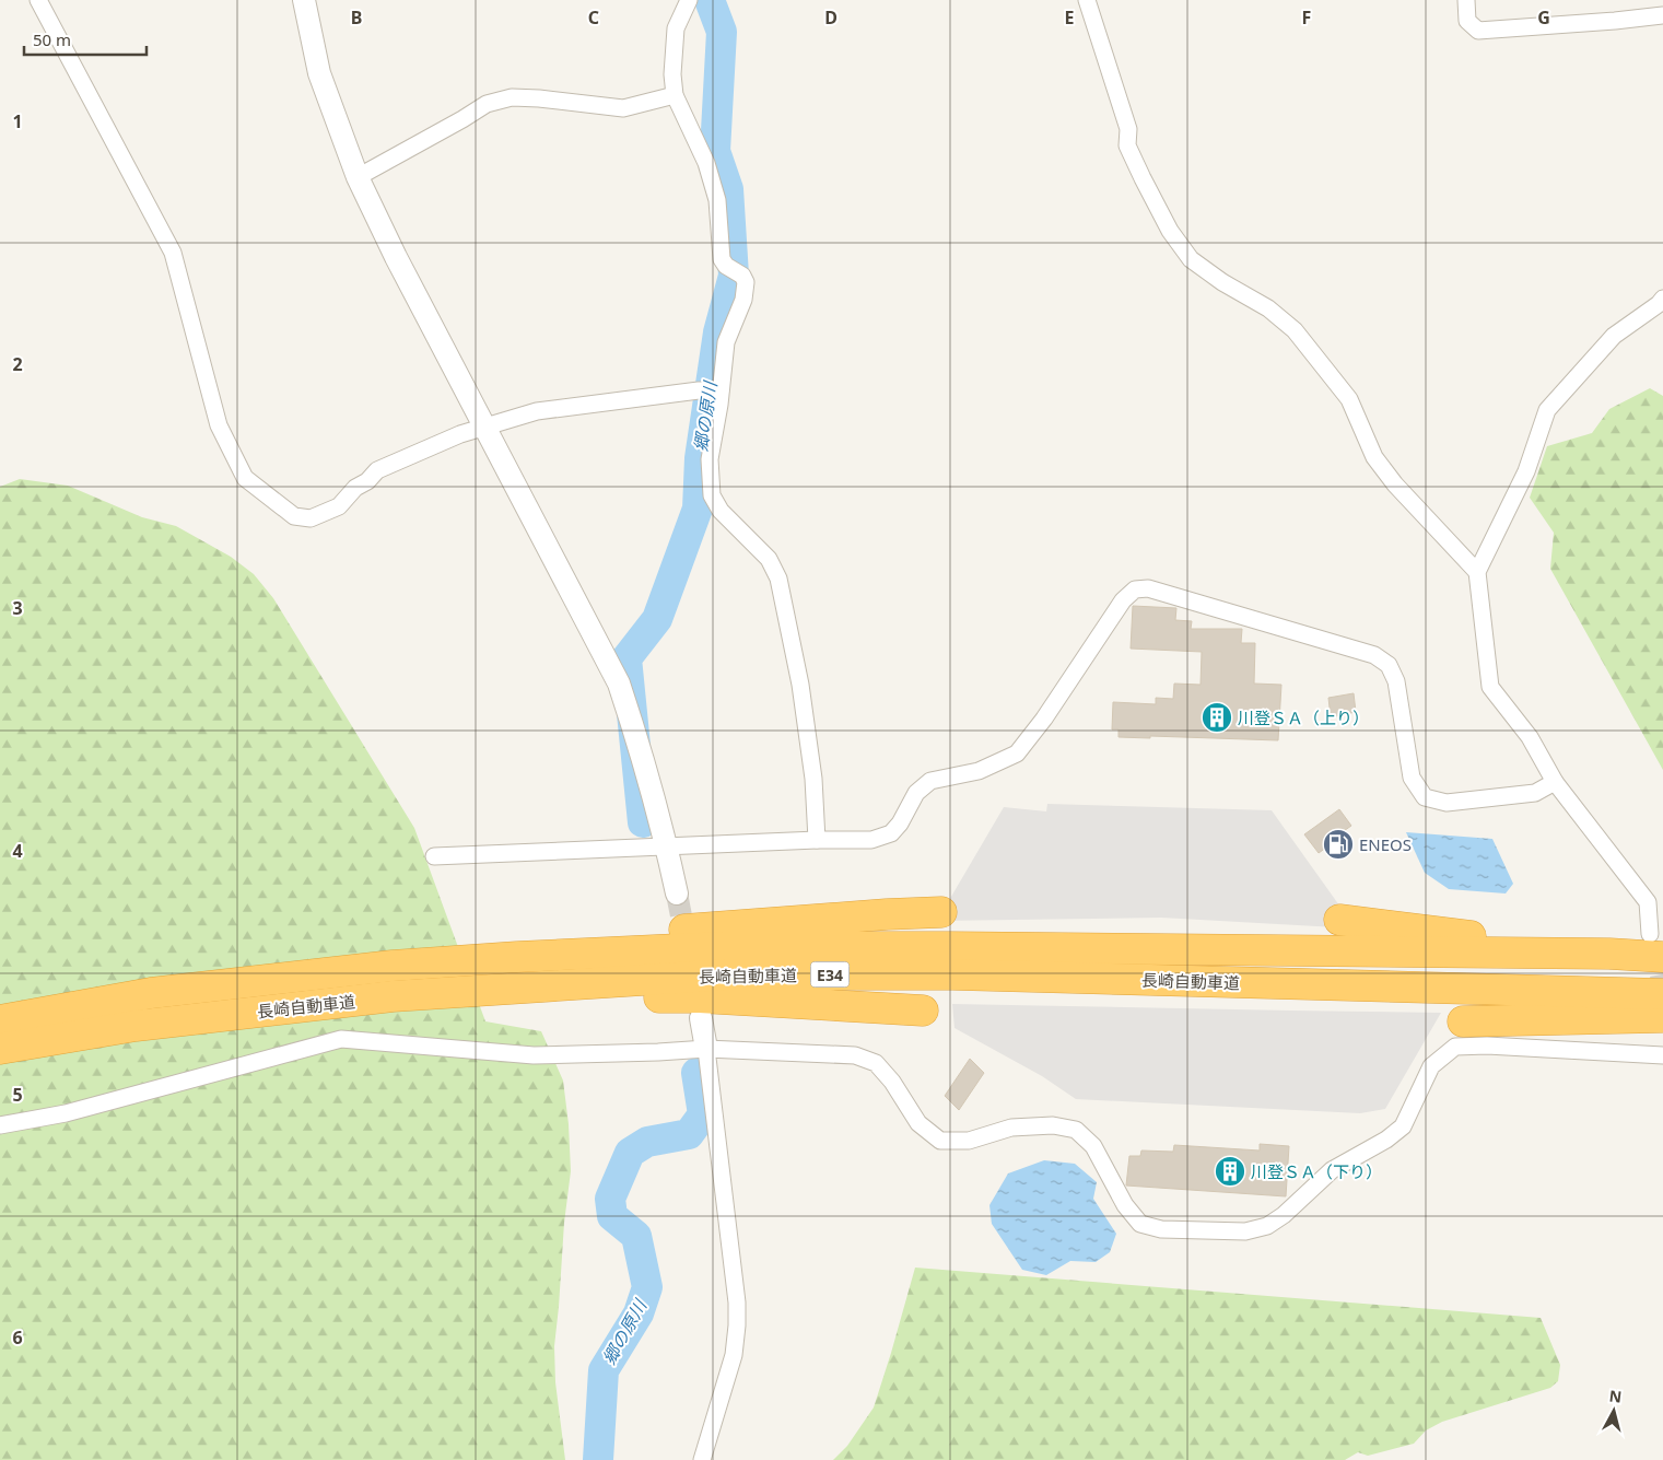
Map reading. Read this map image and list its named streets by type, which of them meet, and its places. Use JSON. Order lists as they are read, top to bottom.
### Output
{
  "streets": {
    "highway": ["E34", "長崎自動車道"]
  },
  "water": ["郷の原川"],
  "places": {
    "building": ["川登ＳＡ（上り）", "川登ＳＡ（下り）"],
    "fuel station": ["ENEOS"]
  },
  "scale_bar": "50 m",
  "north": "top",
  "grid": {
    "columns": [
      "B",
      "C",
      "D",
      "E",
      "F",
      "G"
    ],
    "rows": [
      "1",
      "2",
      "3",
      "4",
      "5",
      "6"
    ]
  }
}
